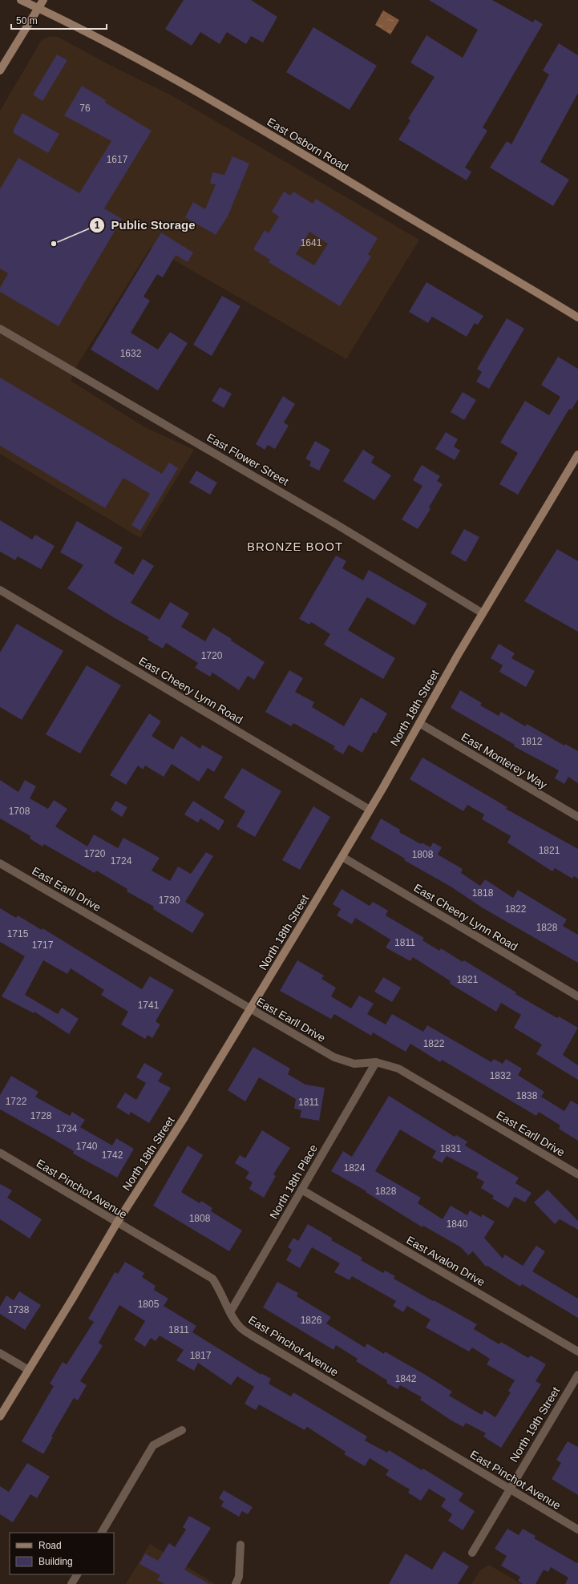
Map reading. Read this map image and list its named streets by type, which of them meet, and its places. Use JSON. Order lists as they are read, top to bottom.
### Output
{
  "streets": {
    "street": [
      "East Osborn Road",
      "East Flower Street",
      "East Cheery Lynn Road",
      "North 18th Street",
      "East Monterey Way",
      "East Earll Drive",
      "North 18th Place",
      "East Pinchot Avenue",
      "East Avalon Drive",
      "North 19th Street"
    ]
  },
  "crossings": [
    ["East Flower Street", "North 18th Street"],
    ["East Cheery Lynn Road", "North 18th Street"],
    ["North 18th Street", "East Monterey Way"],
    ["North 18th Street", "East Earll Drive"],
    ["North 18th Street", "East Pinchot Avenue"],
    ["East Earll Drive", "North 18th Place"],
    ["North 18th Place", "East Pinchot Avenue"],
    ["North 18th Place", "East Avalon Drive"],
    ["East Pinchot Avenue", "North 19th Street"]
  ],
  "districts": ["BRONZE BOOT"],
  "places": ["Public Storage"],
  "house_numbers": [
    "76",
    "1617",
    "1641",
    "1632",
    "1720",
    "1812",
    "1708",
    "1821",
    "1720",
    "1808",
    "1724",
    "1818",
    "1730",
    "1822",
    "1828",
    "1715",
    "1811",
    "1717",
    "1821",
    "1741",
    "1822",
    "1832",
    "1838",
    "1722",
    "1811",
    "1728",
    "1734",
    "1740",
    "1831",
    "1742",
    "1824",
    "1828",
    "1808",
    "1840",
    "1805",
    "1738",
    "1826",
    "1811",
    "1817",
    "1842"
  ],
  "legend": ["Road", "Building"],
  "scale_bar": "50 m"
}
